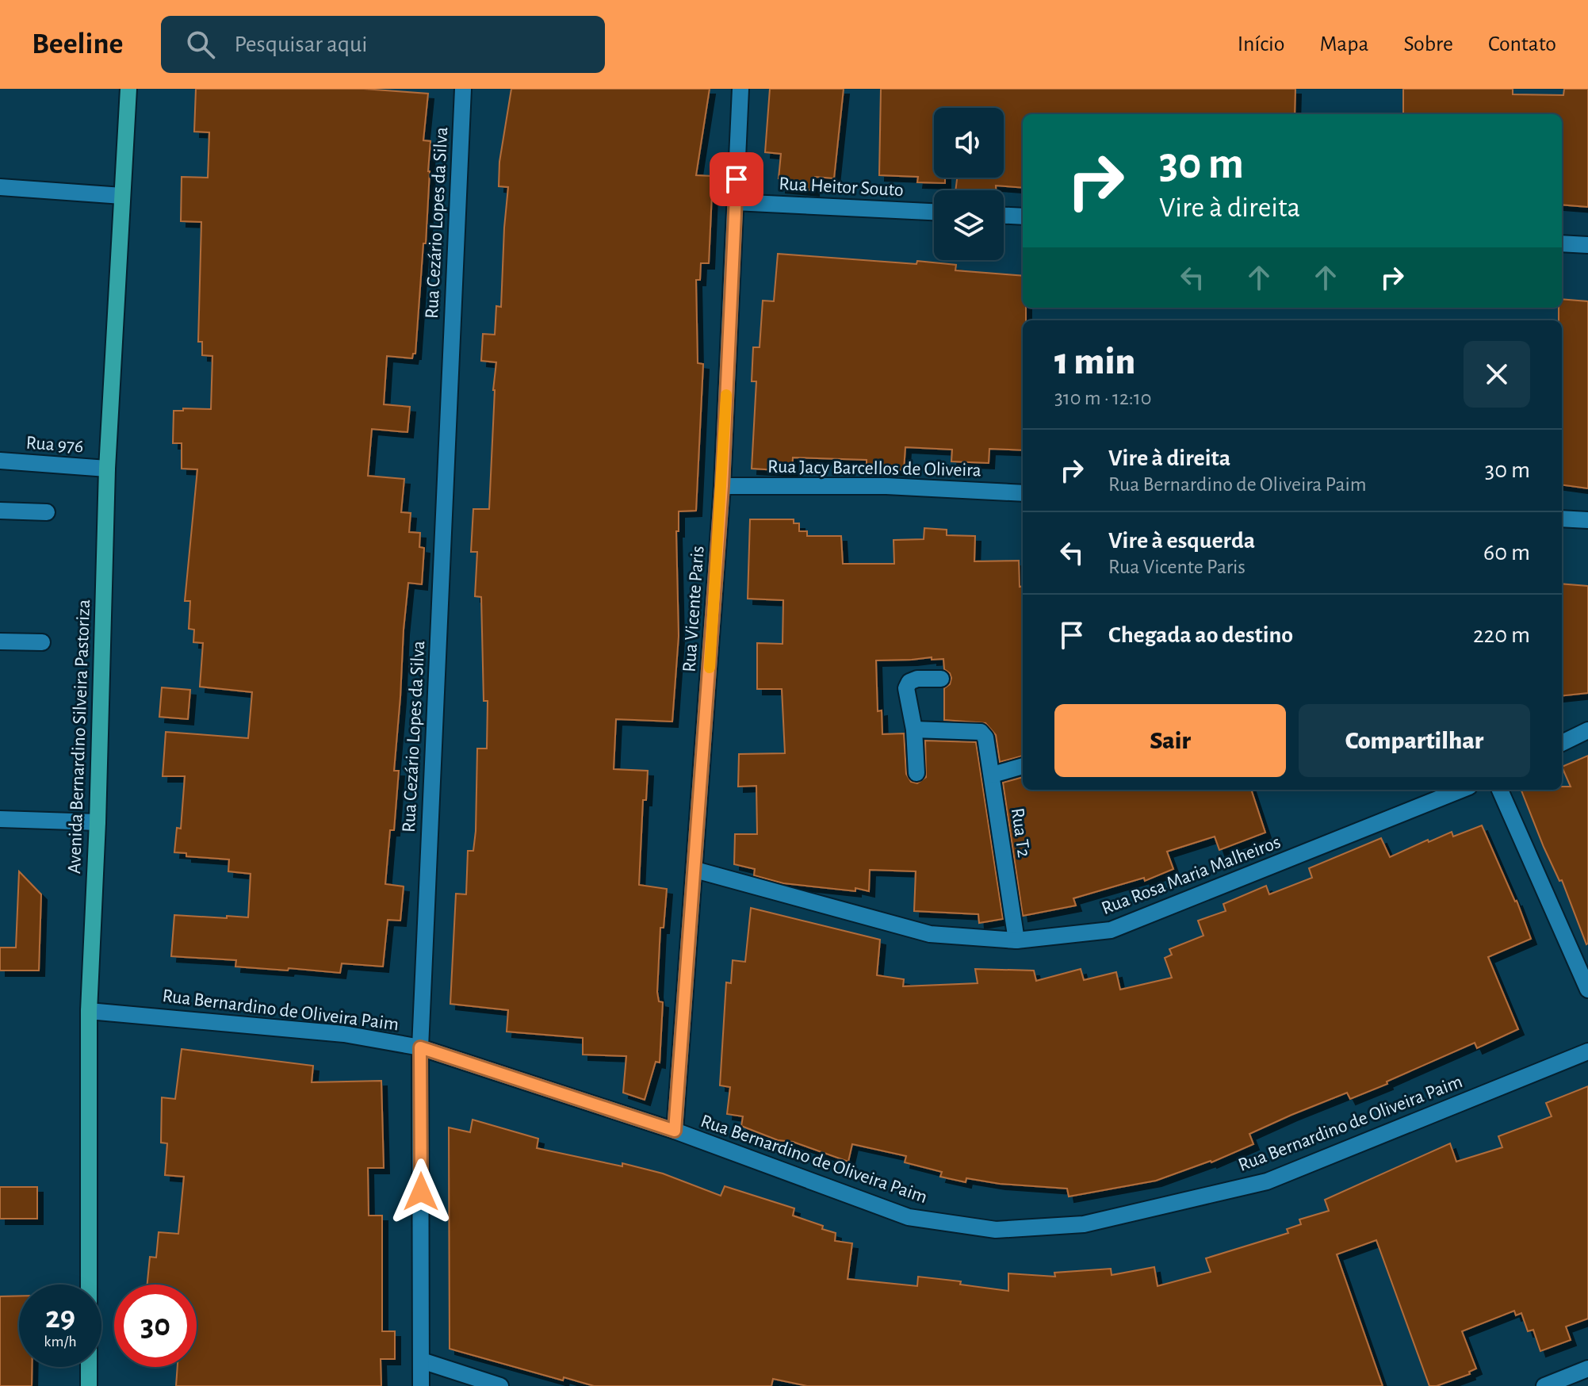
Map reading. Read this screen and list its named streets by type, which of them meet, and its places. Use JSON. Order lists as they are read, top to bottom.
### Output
{
  "streets": {
    "main road": ["Avenida Bernardino Silveira Pastoriza"],
    "street": [
      "Rua Heitor Souto",
      "Rua Cezário Lopes da Silva",
      "Rua 976",
      "Rua Jacy Barcellos de Oliveira",
      "Rua Vicente Paris",
      "Rua T2",
      "Rua Rosa Maria Malheiros",
      "Rua Bernardino de Oliveira Paim"
    ]
  },
  "crossings": [
    ["Rua Heitor Souto", "Rua Vicente Paris"],
    ["Rua Cezário Lopes da Silva", "Rua Bernardino de Oliveira Paim"],
    ["Rua 976", "Avenida Bernardino Silveira Pastoriza"],
    ["Rua Jacy Barcellos de Oliveira", "Rua Vicente Paris"],
    ["Rua Vicente Paris", "Rua Rosa Maria Malheiros"],
    ["Rua Vicente Paris", "Rua Bernardino de Oliveira Paim"],
    ["Avenida Bernardino Silveira Pastoriza", "Rua Bernardino de Oliveira Paim"],
    ["Rua T2", "Rua Rosa Maria Malheiros"]
  ],
  "page": {
    "header": "Beeline",
    "search": "Pesquisar aqui",
    "nav": [
      "Início",
      "Mapa",
      "Sobre",
      "Contato"
    ],
    "turn": ["30 m", "Vire à direita"],
    "heading": ["1 min", "310 m · 12:10"],
    "list": [
      {
        "name": "Vire à direita",
        "note": "Rua Bernardino de Oliveira Paim",
        "value": "30 m"
      },
      {
        "name": "Vire à esquerda",
        "note": "Rua Vicente Paris",
        "value": "60 m"
      },
      {
        "name": "Chegada ao destino",
        "value": "220 m"
      }
    ],
    "buttons": ["Sair", "Compartilhar"],
    "speed": "29 km/h",
    "limit": "30"
  }
}
